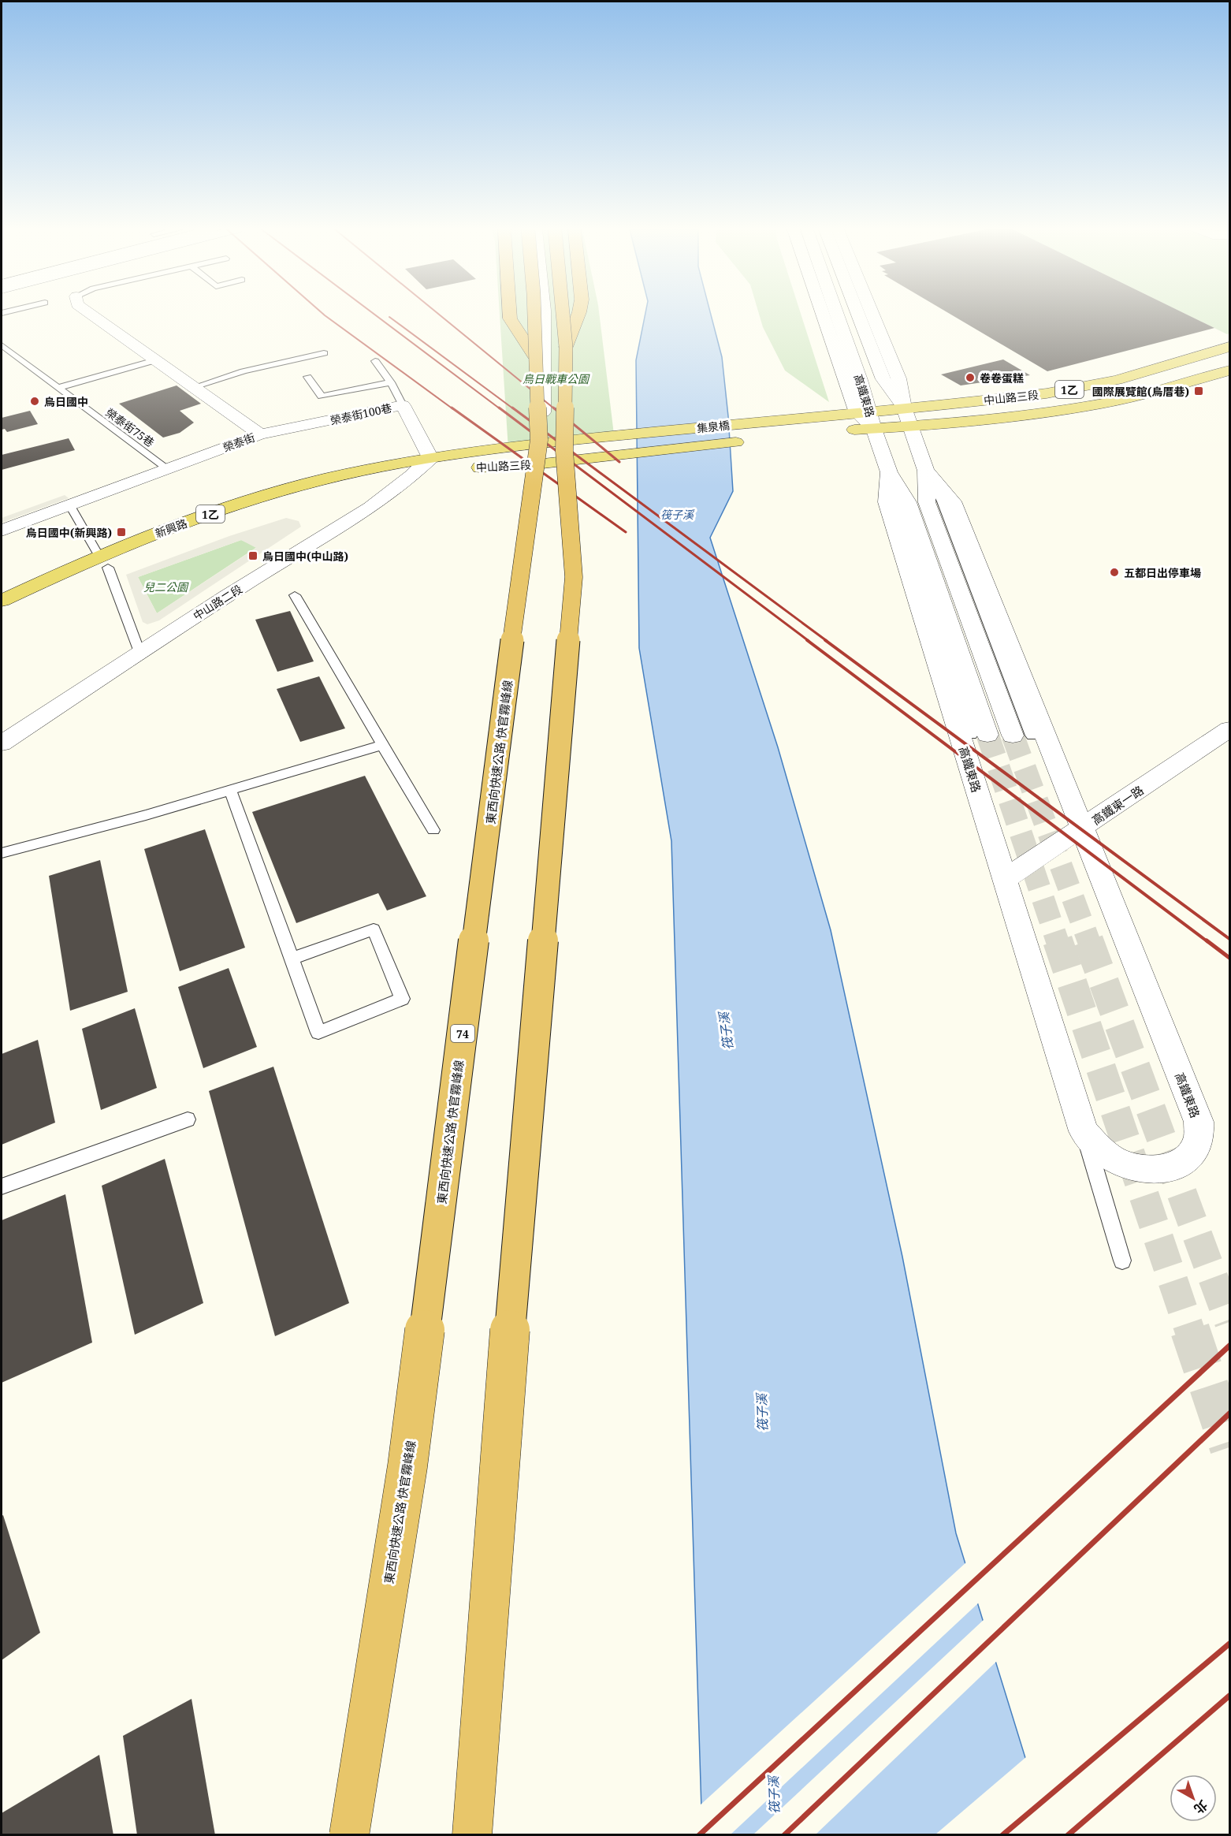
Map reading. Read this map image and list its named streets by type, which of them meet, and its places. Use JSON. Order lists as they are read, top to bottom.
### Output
{
  "streets": {
    "highway": ["東西向快速公路 快官霧峰線", "74"],
    "main road": [
      "1乙",
      "中山路三段",
      "集泉橋",
      "新興路"
    ],
    "street": [
      "高鐵東路",
      "榮泰街100巷",
      "榮泰街",
      "中山路二段",
      "高鐵東一路"
    ],
    "lane": ["榮泰街75巷"]
  },
  "crossings": [
    ["高鐵東路", "中山路三段"],
    ["高鐵東路", "集泉橋"],
    ["高鐵東路", "高鐵東一路"],
    ["中山路三段", "榮泰街100巷"],
    ["中山路三段", "集泉橋"],
    ["中山路三段", "新興路"],
    ["中山路三段", "中山路二段"],
    ["榮泰街100巷", "榮泰街"],
    ["榮泰街100巷", "新興路"],
    ["榮泰街100巷", "中山路二段"],
    ["榮泰街75巷", "榮泰街"],
    ["新興路", "中山路二段"]
  ],
  "water": ["筏子溪"],
  "parks": ["烏日戰車公園", "兒二公園"],
  "places": {
    "other": ["卷卷蛋糕", "烏日國中", "五都日出停車場"],
    "transit": ["國際展覽館(烏厝巷)", "烏日國中(新興路)", "烏日國中(中山路)"]
  },
  "north": "bottom right"
}
